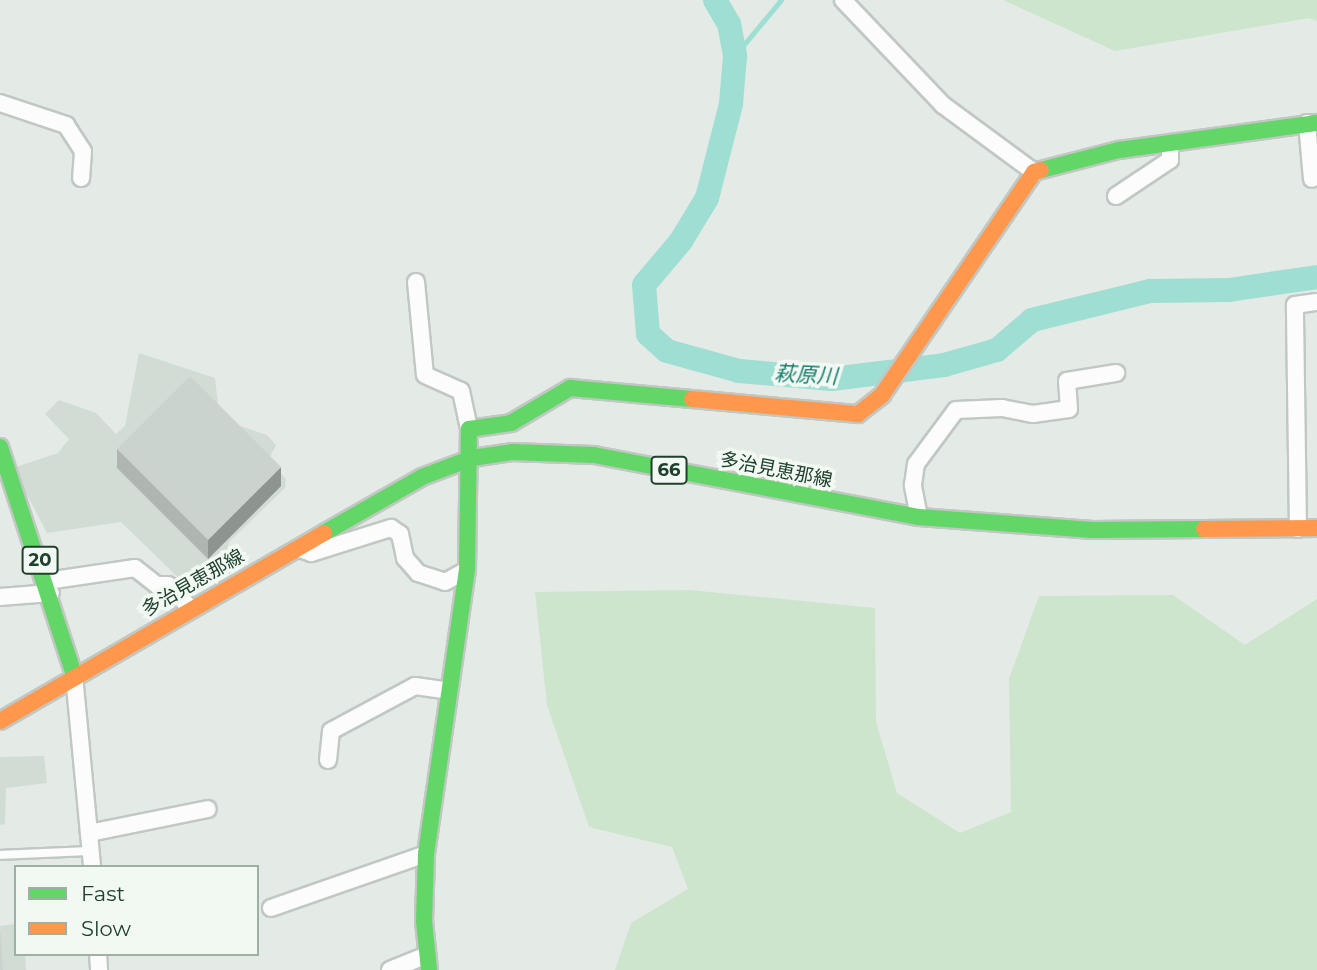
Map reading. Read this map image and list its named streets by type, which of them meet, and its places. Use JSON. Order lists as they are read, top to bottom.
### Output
{
  "streets": {
    "main road": ["66", "多治見恵那線", "20"]
  },
  "crossings": [
    ["多治見恵那線", "20"]
  ],
  "water": ["萩原川"],
  "legend": ["Fast", "Slow"]
}
